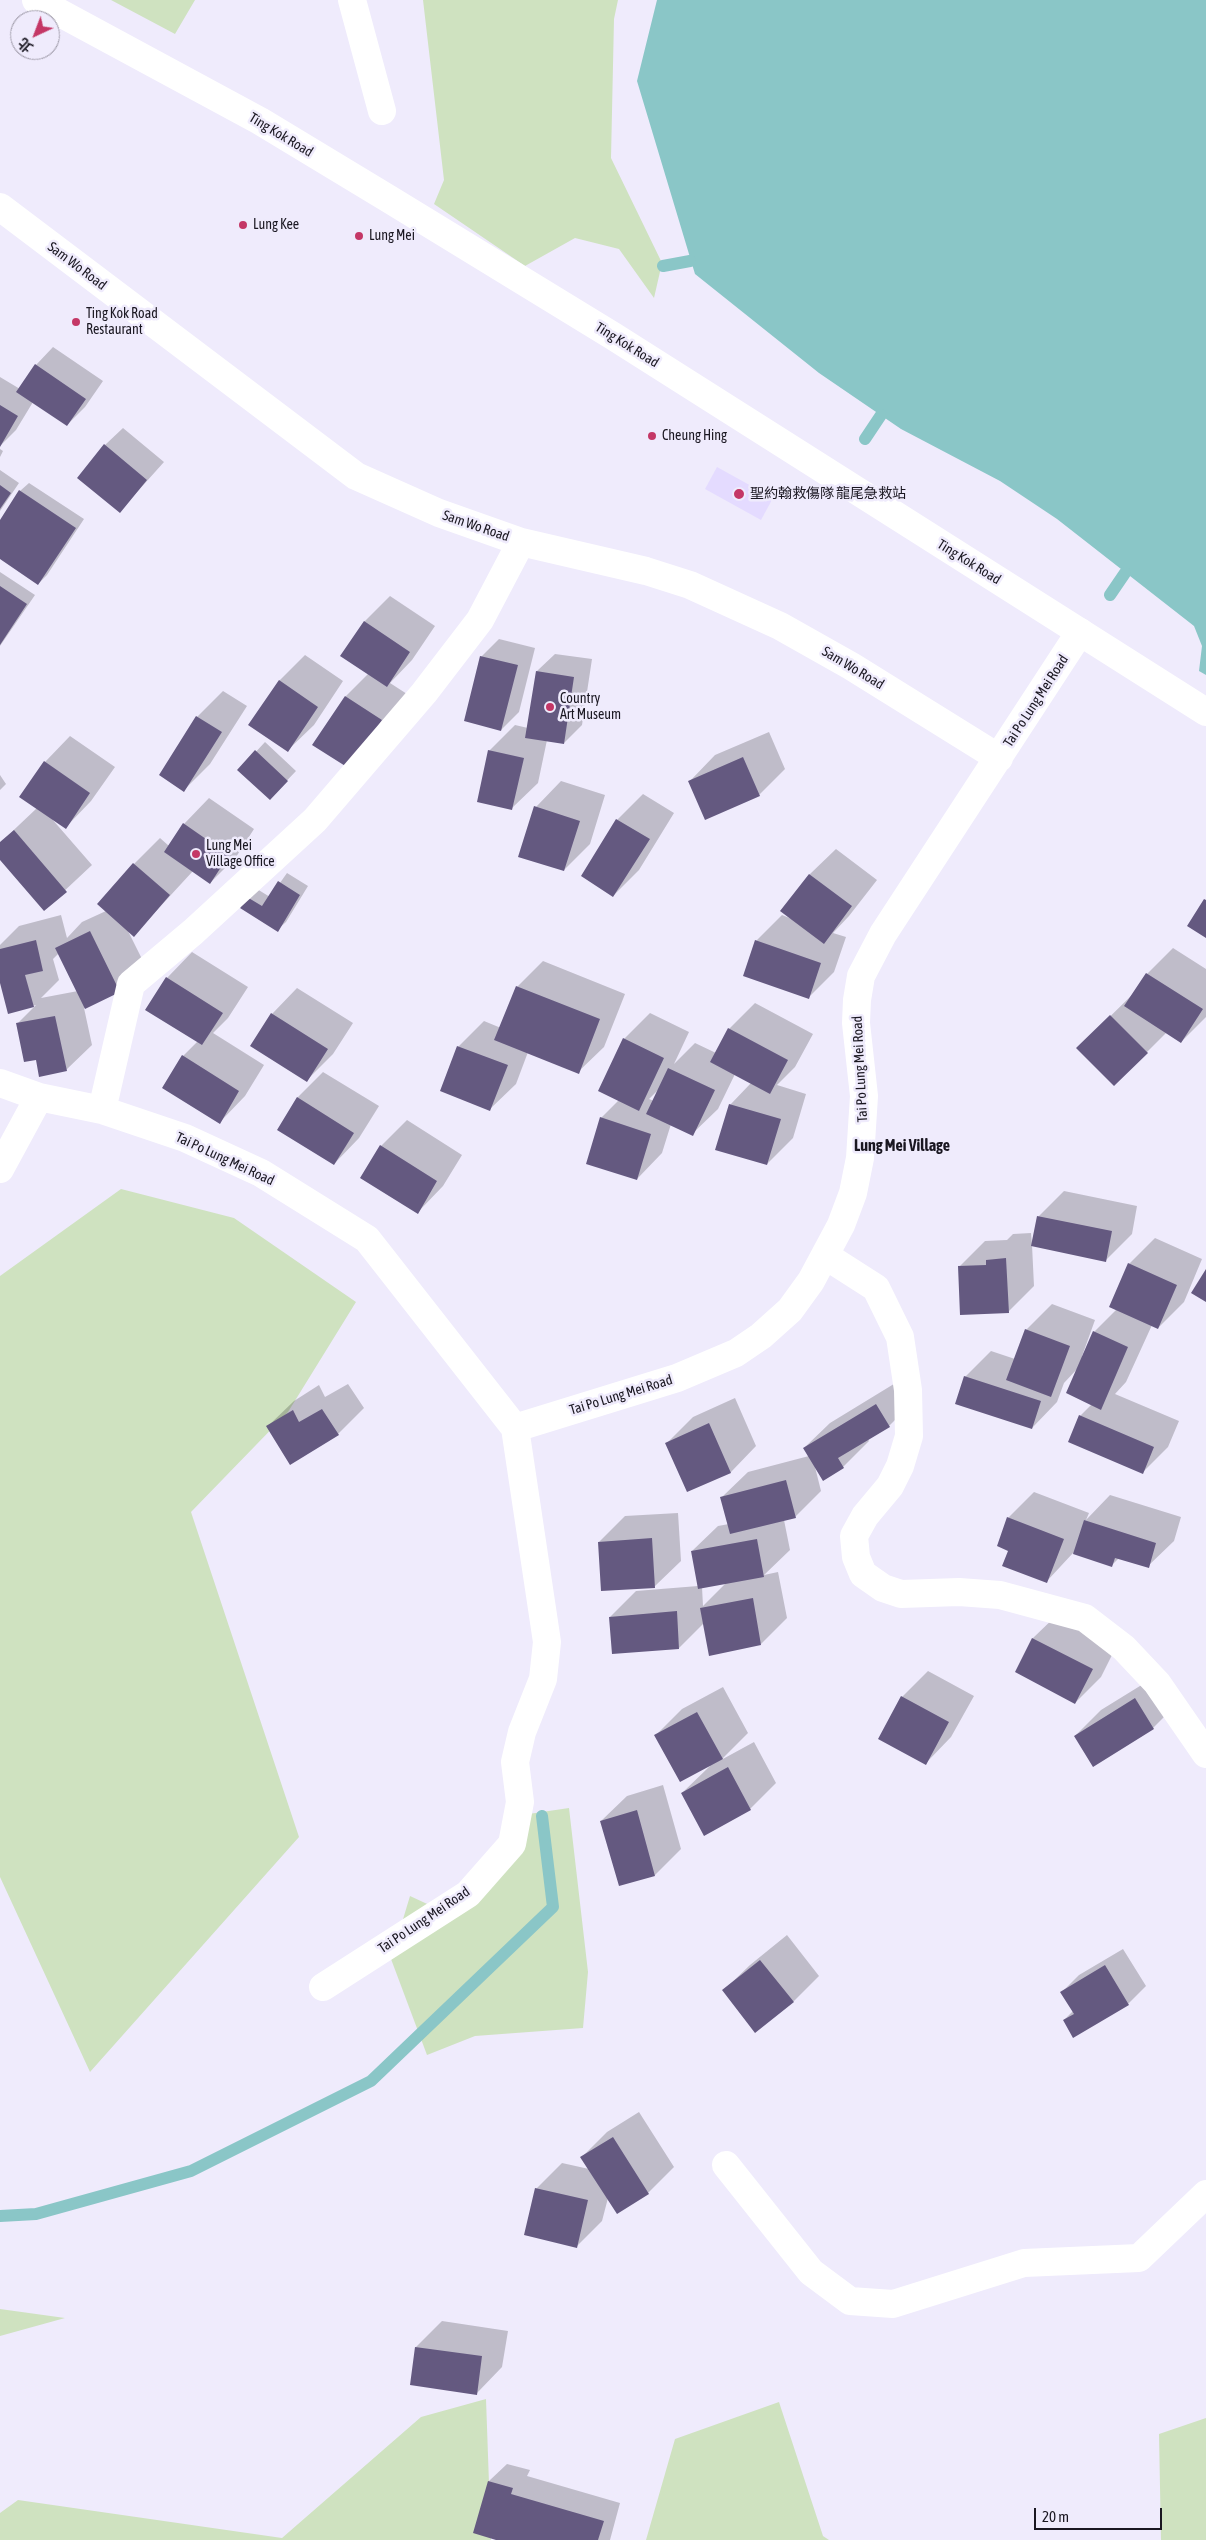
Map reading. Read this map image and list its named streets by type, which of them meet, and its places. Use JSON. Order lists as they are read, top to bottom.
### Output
{
  "streets": {
    "street": ["Ting Kok Road", "Sam Wo Road", "Tai Po Lung Mei Road"]
  },
  "crossings": [
    ["Ting Kok Road", "Tai Po Lung Mei Road"],
    ["Sam Wo Road", "Tai Po Lung Mei Road"]
  ],
  "districts": ["Lung Mei Village"],
  "places": [
    "Lung Kee",
    "Lung Mei",
    "Ting Kok Road Restaurant",
    "Cheung Hing",
    "聖約翰救傷隊 龍尾急救站",
    "Country Art Museum",
    "Lung Mei Village Office"
  ],
  "scale_bar": "20 m",
  "north": "bottom left"
}
